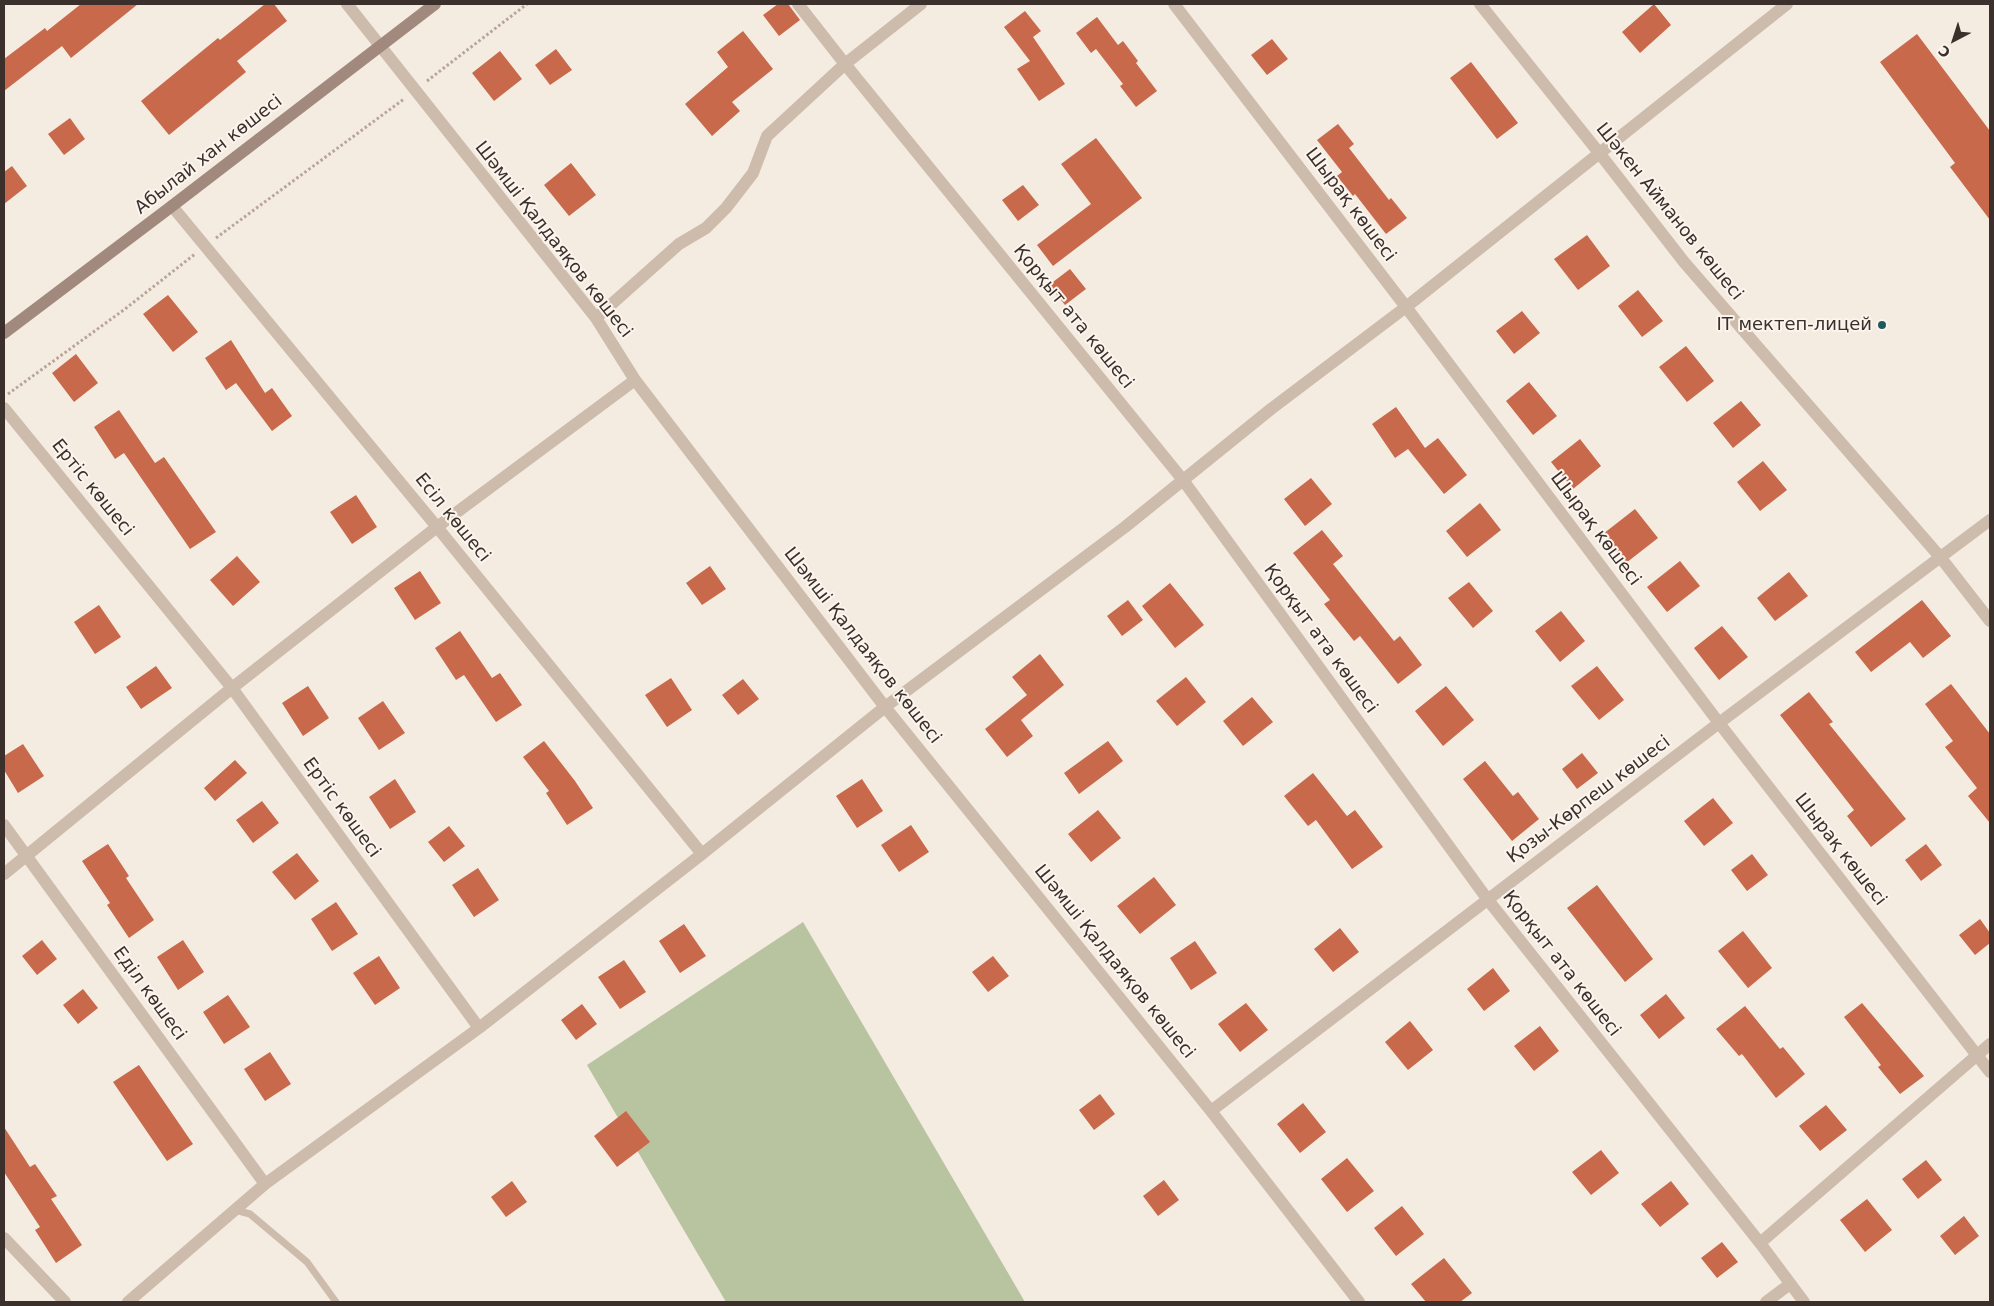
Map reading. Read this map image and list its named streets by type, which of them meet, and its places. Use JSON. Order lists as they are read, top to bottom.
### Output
{
  "streets": {
    "street": [
      "Абылай хан көшесі",
      "Шырақ көшесі",
      "Шәкен Айманов көшесі",
      "Шәмші Қалдаяқов көшесі",
      "Қорқыт ата көшесі",
      "Ертіс көшесі",
      "Есіл көшесі",
      "Қозы-Көрпеш көшесі",
      "Еділ көшесі"
    ]
  },
  "crossings": [
    ["Абылай хан көшесі", "Шәмші Қалдаяқов көшесі"],
    ["Абылай хан көшесі", "Есіл көшесі"],
    ["Шырақ көшесі", "Қозы-Көрпеш көшесі"],
    ["Шәкен Айманов көшесі", "Қозы-Көрпеш көшесі"],
    ["Шәмші Қалдаяқов көшесі", "Қозы-Көрпеш көшесі"],
    ["Қорқыт ата көшесі", "Қозы-Көрпеш көшесі"]
  ],
  "places": ["IT мектеп-лицей"],
  "north": "bottom left"
}
